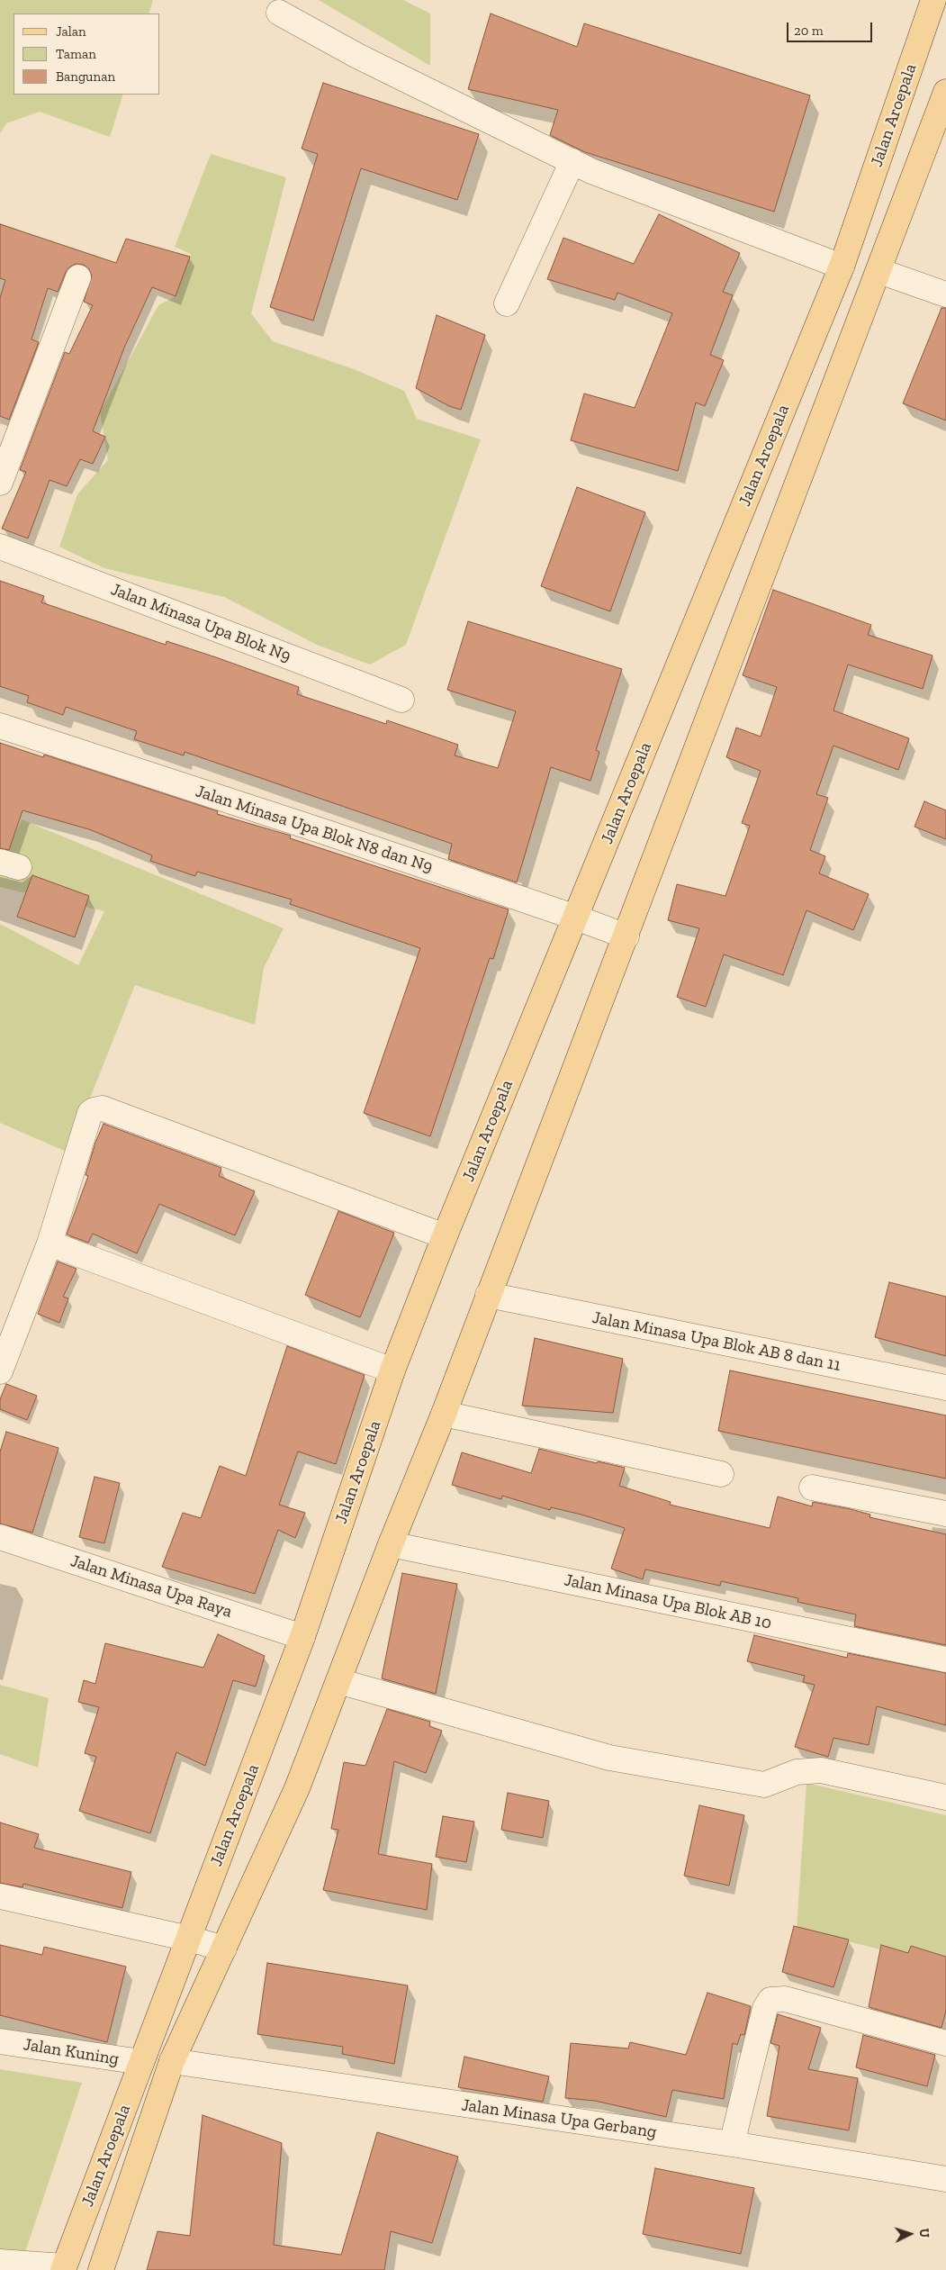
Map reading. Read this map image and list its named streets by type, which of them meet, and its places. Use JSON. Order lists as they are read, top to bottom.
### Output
{
  "streets": {
    "main road": ["Jalan Aroepala"],
    "street": [
      "Jalan Minasa Upa Blok N9",
      "Jalan Minasa Upa Blok N8 dan N9",
      "Jalan Minasa Upa Blok AB 8 dan 11",
      "Jalan Minasa Upa Raya",
      "Jalan Minasa Upa Blok AB 10",
      "Jalan Kuning",
      "Jalan Minasa Upa Gerbang"
    ]
  },
  "crossings": [
    ["Jalan Aroepala", "Jalan Minasa Upa Blok N8 dan N9"],
    ["Jalan Aroepala", "Jalan Minasa Upa Blok AB 8 dan 11"],
    ["Jalan Aroepala", "Jalan Minasa Upa Raya"],
    ["Jalan Aroepala", "Jalan Minasa Upa Blok AB 10"],
    ["Jalan Aroepala", "Jalan Kuning"],
    ["Jalan Aroepala", "Jalan Minasa Upa Gerbang"]
  ],
  "legend": ["Jalan", "Taman", "Bangunan"],
  "scale_bar": "20 m",
  "north": "right"
}
